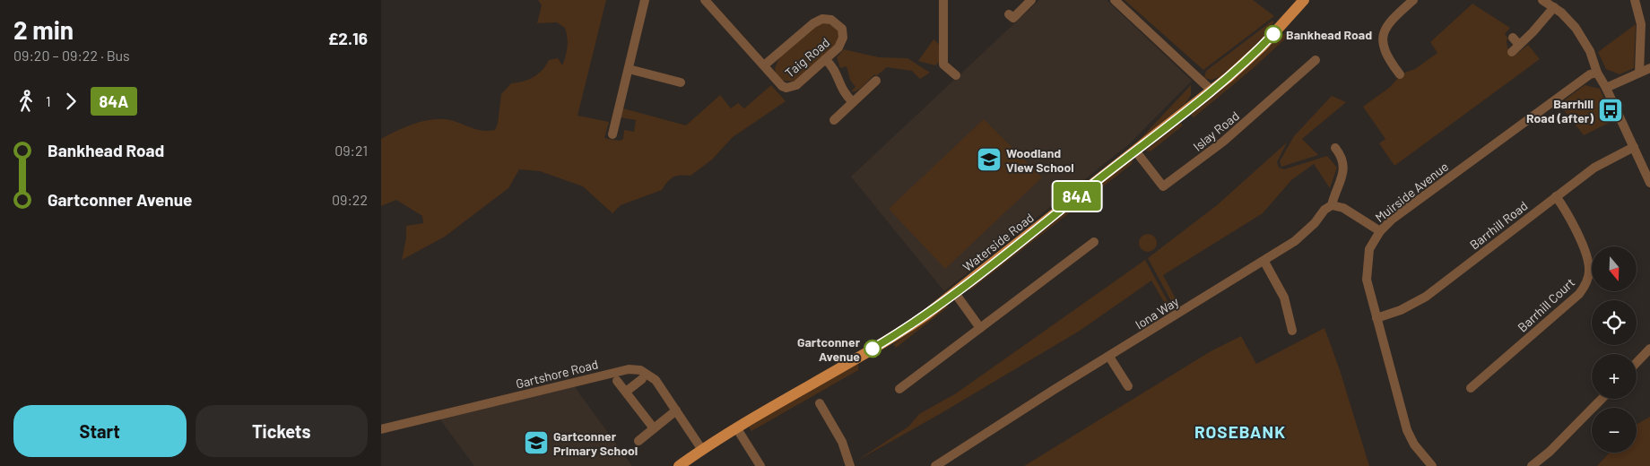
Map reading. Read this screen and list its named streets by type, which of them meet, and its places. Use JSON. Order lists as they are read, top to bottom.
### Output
{
  "streets": {
    "main road": ["Waterside Road"],
    "street": [
      "Taig Road",
      "Islay Road",
      "Muirside Avenue",
      "Barrhill Road",
      "Barrhill Court",
      "Iona Way",
      "Gartshore Road"
    ]
  },
  "crossings": [
    ["Islay Road", "Waterside Road"],
    ["Muirside Avenue", "Barrhill Road"],
    ["Barrhill Road", "Barrhill Court"],
    ["Waterside Road", "Gartshore Road"]
  ],
  "districts": ["ROSEBANK"],
  "places": {
    "other": ["Bankhead Road", "Gartconner Avenue"],
    "bus stop": ["Barrhill Road (after)"],
    "school or university": ["Woodland View School", "Gartconner Primary School"]
  },
  "lines": ["bus line 84A"],
  "north": "bottom",
  "page": {
    "heading": ["2 min", "09:20 – 09:22 · Bus", "£2.16"],
    "on_map": "84A",
    "legs": ["1", "84A"],
    "list": [
      {
        "name": "Bankhead Road",
        "value": "09:21"
      },
      {
        "name": "Gartconner Avenue",
        "value": "09:22"
      }
    ],
    "map_buttons": ["+", "−"],
    "buttons": ["Start", "Tickets"]
  }
}
